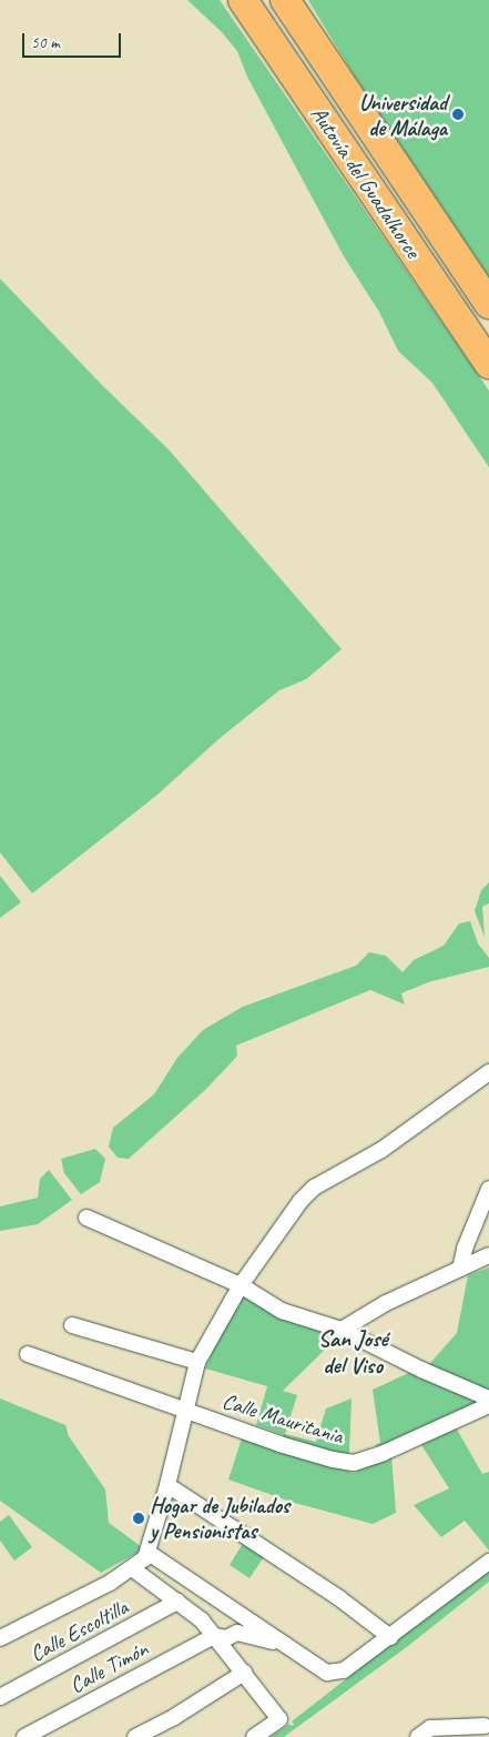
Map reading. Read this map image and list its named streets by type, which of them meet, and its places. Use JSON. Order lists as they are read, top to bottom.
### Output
{
  "streets": {
    "highway": ["Autovía del Guadalhorce"],
    "street": ["Calle Mauritania", "Calle Escoltilla", "Calle Timón"]
  },
  "districts": ["San José del Viso"],
  "places": ["Universidad de Málaga", "Hogar de Jubilados y Pensionistas"],
  "scale_bar": "50 m"
}
